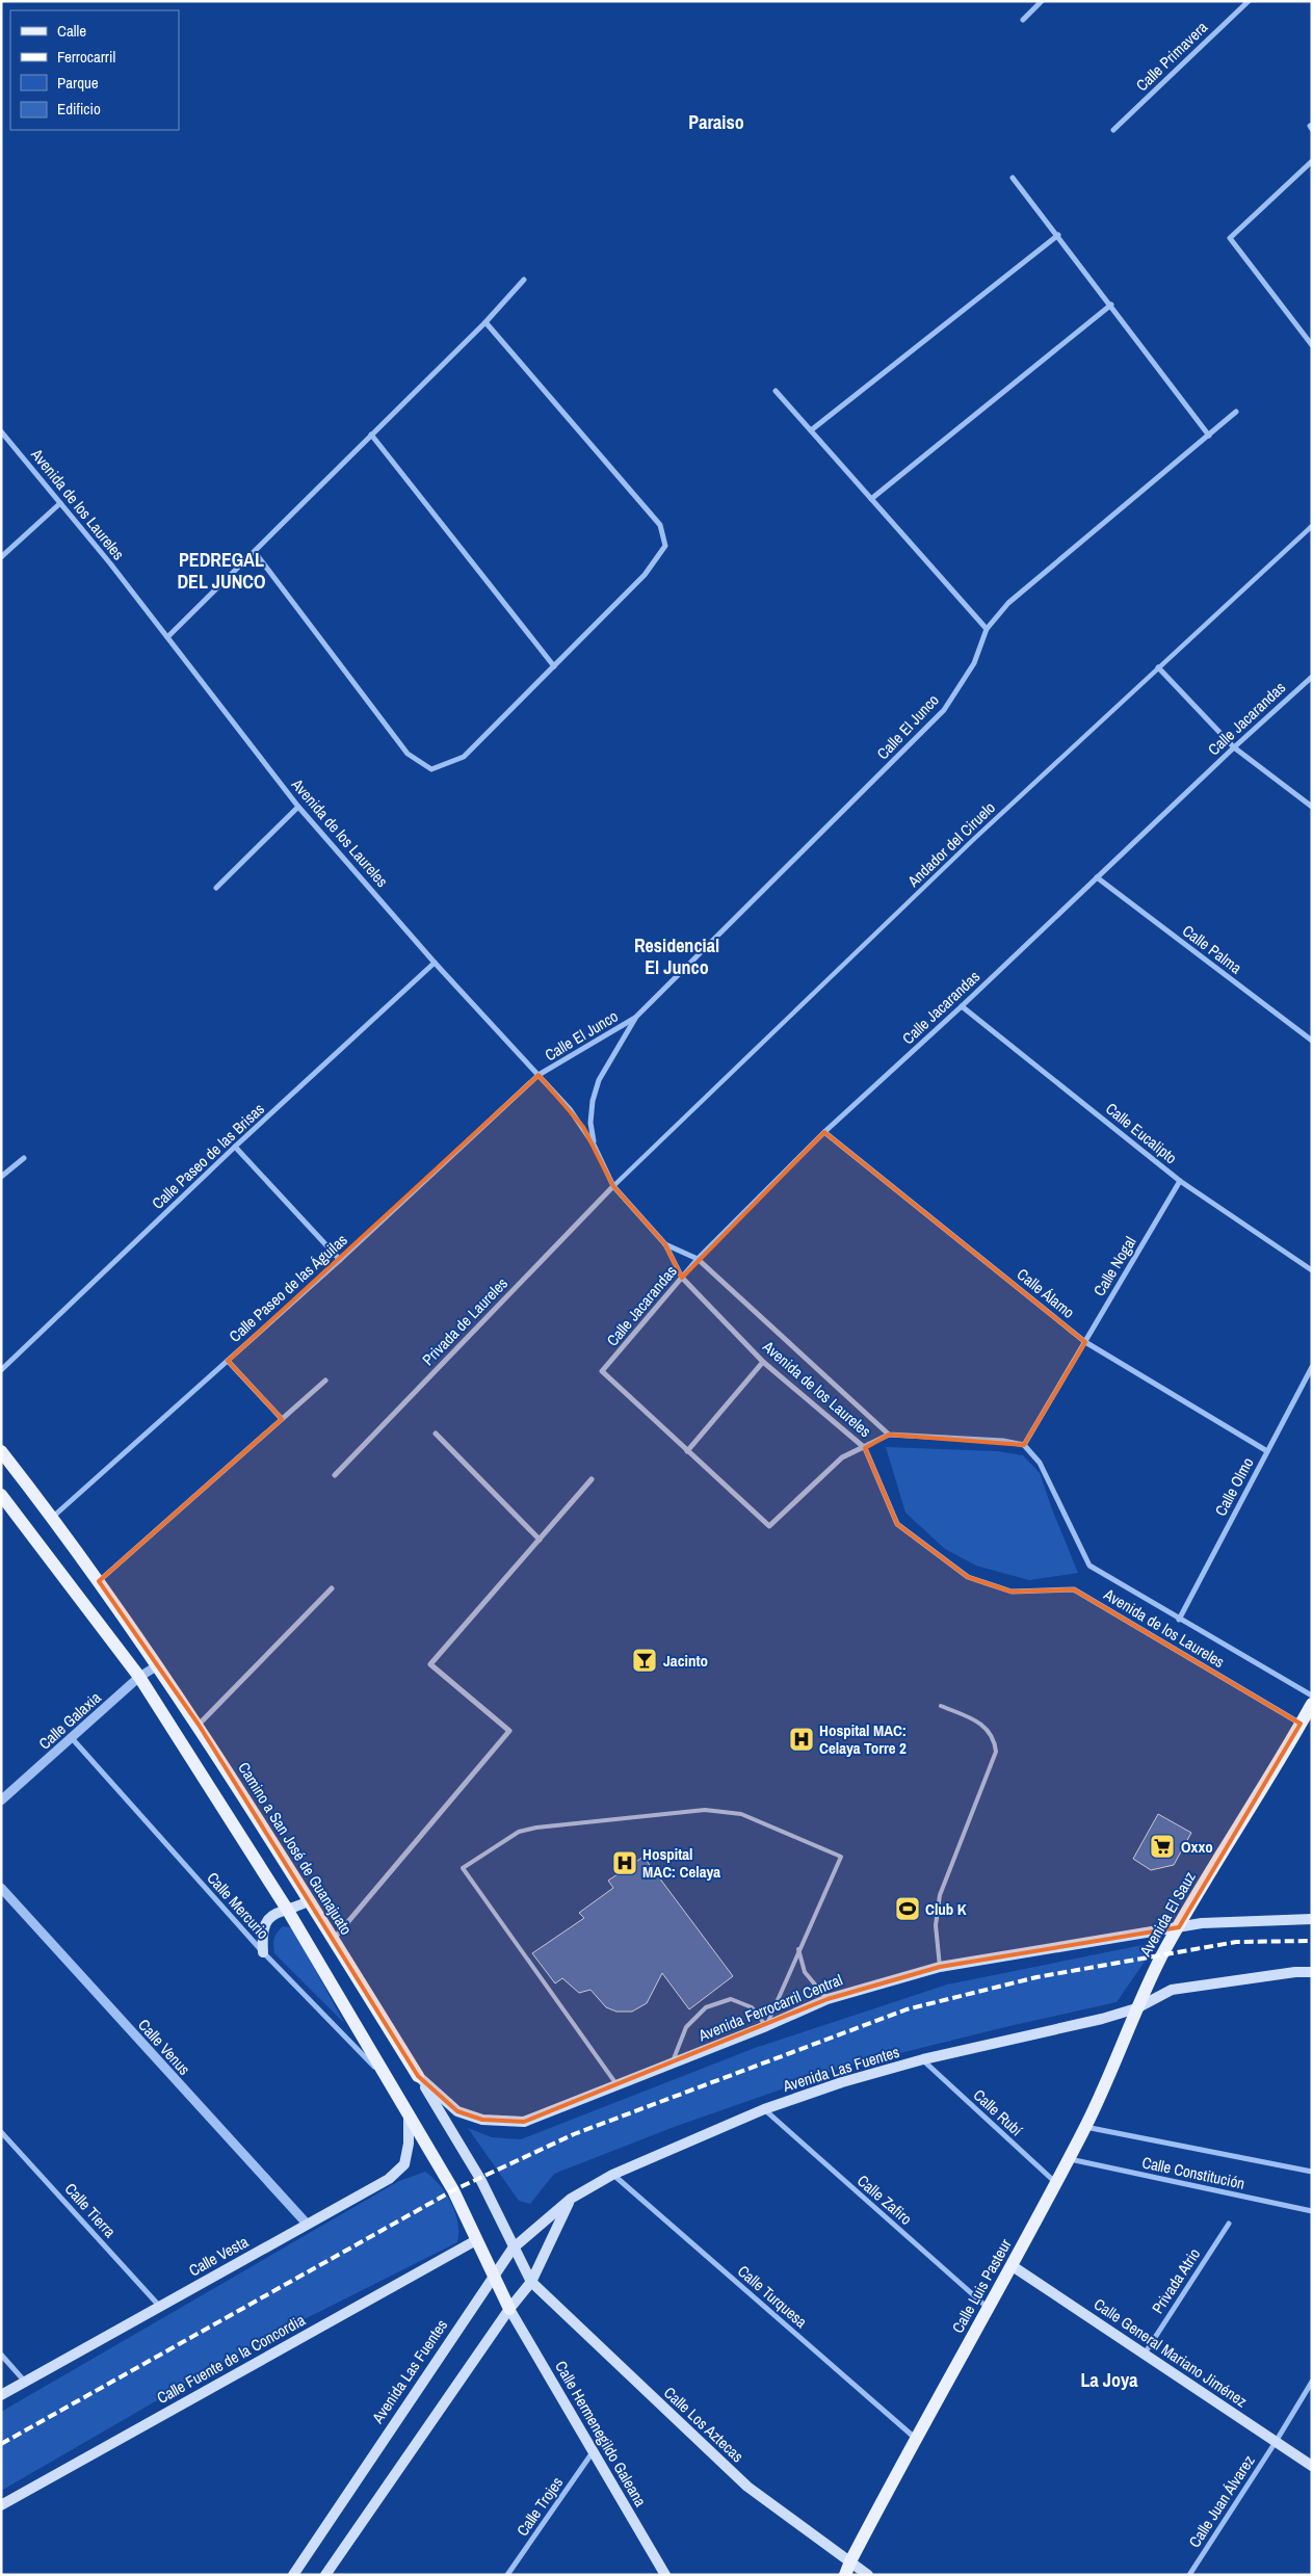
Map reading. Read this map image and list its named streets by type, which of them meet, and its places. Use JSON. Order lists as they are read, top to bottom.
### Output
{
  "streets": {
    "main road": [
      "Camino a San José de Guanajuato",
      "Avenida El Sauz",
      "Avenida Ferrocarril Central",
      "Avenida Las Fuentes",
      "Calle Vesta",
      "Calle Luis Pasteur",
      "Calle General Mariano Jiménez",
      "Calle Fuente de la Concordia",
      "Calle Los Aztecas",
      "Calle Hermenegildo Galeana"
    ],
    "street": [
      "Calle Primavera",
      "Avenida de los Laureles",
      "Calle Jacarandas",
      "Calle El Junco",
      "Andador del Ciruelo",
      "Calle Palma",
      "Calle Eucalipto",
      "Calle Paseo de las Brisas",
      "Calle Nogal",
      "Calle Paseo de las Águilas",
      "Calle Álamo",
      "Privada de Laureles",
      "Calle Olmo",
      "Calle Galaxia",
      "Calle Mercurio",
      "Calle Venus",
      "Calle Rubí",
      "Calle Constitución",
      "Calle Zafiro",
      "Calle Tierra",
      "Privada Atrio",
      "Calle Turquesa",
      "Calle Juan Álvarez",
      "Calle Trojes"
    ]
  },
  "crossings": [
    ["Avenida de los Laureles", "Calle Jacarandas"],
    ["Avenida de los Laureles", "Calle El Junco"],
    ["Avenida de los Laureles", "Andador del Ciruelo"],
    ["Avenida de los Laureles", "Calle Paseo de las Brisas"],
    ["Avenida de los Laureles", "Calle Nogal"],
    ["Avenida de los Laureles", "Calle Paseo de las Águilas"],
    ["Avenida de los Laureles", "Privada de Laureles"],
    ["Avenida de los Laureles", "Calle Olmo"],
    ["Avenida de los Laureles", "Avenida El Sauz"],
    ["Calle Jacarandas", "Calle Palma"],
    ["Calle Jacarandas", "Calle Eucalipto"],
    ["Calle Jacarandas", "Calle Álamo"],
    ["Calle El Junco", "Calle Paseo de las Águilas"],
    ["Andador del Ciruelo", "Privada de Laureles"],
    ["Calle Eucalipto", "Calle Nogal"],
    ["Calle Nogal", "Calle Álamo"],
    ["Calle Paseo de las Águilas", "Camino a San José de Guanajuato"],
    ["Calle Álamo", "Calle Olmo"],
    ["Calle Galaxia", "Camino a San José de Guanajuato"],
    ["Calle Galaxia", "Calle Mercurio"],
    ["Camino a San José de Guanajuato", "Avenida Ferrocarril Central"],
    ["Camino a San José de Guanajuato", "Avenida Las Fuentes"],
    ["Camino a San José de Guanajuato", "Calle Los Aztecas"],
    ["Avenida El Sauz", "Avenida Ferrocarril Central"],
    ["Avenida El Sauz", "Avenida Las Fuentes"],
    ["Avenida El Sauz", "Calle Luis Pasteur"],
    ["Calle Venus", "Calle Vesta"],
    ["Avenida Las Fuentes", "Calle Rubí"],
    ["Avenida Las Fuentes", "Calle Zafiro"],
    ["Avenida Las Fuentes", "Calle Luis Pasteur"],
    ["Avenida Las Fuentes", "Calle Turquesa"],
    ["Calle Rubí", "Calle Luis Pasteur"],
    ["Calle Constitución", "Calle Luis Pasteur"],
    ["Calle Zafiro", "Calle Luis Pasteur"],
    ["Calle Tierra", "Calle Vesta"],
    ["Privada Atrio", "Calle General Mariano Jiménez"],
    ["Calle Luis Pasteur", "Calle Turquesa"],
    ["Calle Luis Pasteur", "Calle General Mariano Jiménez"],
    ["Calle Luis Pasteur", "Calle Los Aztecas"],
    ["Calle General Mariano Jiménez", "Calle Juan Álvarez"],
    ["Calle Hermenegildo Galeana", "Calle Trojes"]
  ],
  "districts": [
    "Paraiso",
    "PEDREGAL DEL JUNCO",
    "Residencial El Junco",
    "La Joya"
  ],
  "places": {
    "bar": ["Jacinto"],
    "hospital": ["Hospital MAC: Celaya Torre 2", "Hospital MAC: Celaya"],
    "supermarket": ["Oxxo"],
    "sports": ["Club K"]
  },
  "legend": [
    "Calle",
    "Ferrocarril",
    "Parque",
    "Edificio"
  ]
}
